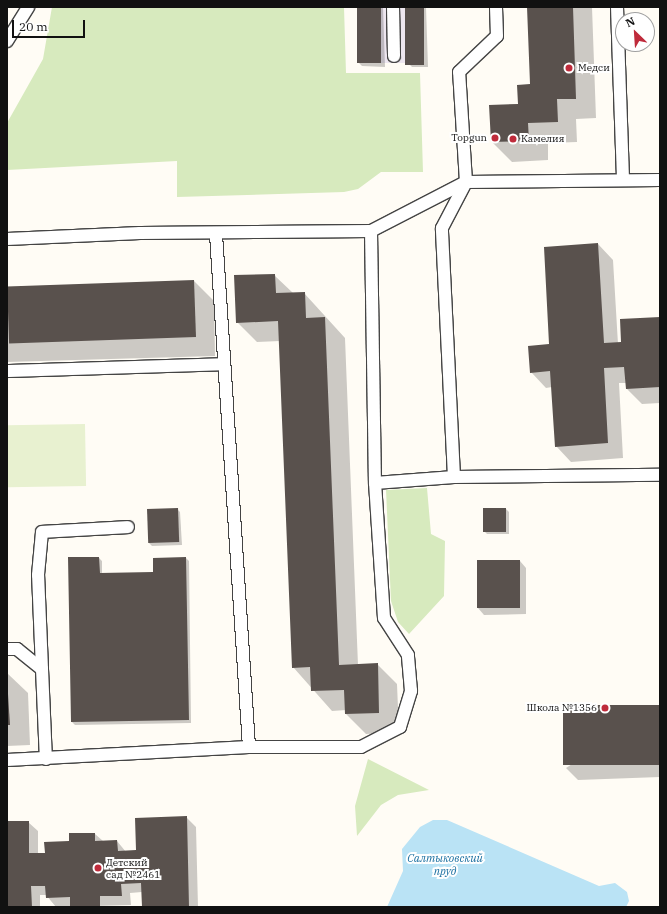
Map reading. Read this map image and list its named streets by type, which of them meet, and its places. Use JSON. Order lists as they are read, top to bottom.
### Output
{
  "water": ["Салтыковский пруд"],
  "places": [
    "Медси",
    "Topgun",
    "Камелия",
    "Школа №1356",
    "Детский сад №2461"
  ],
  "scale_bar": "20 m",
  "north": "top left"
}
